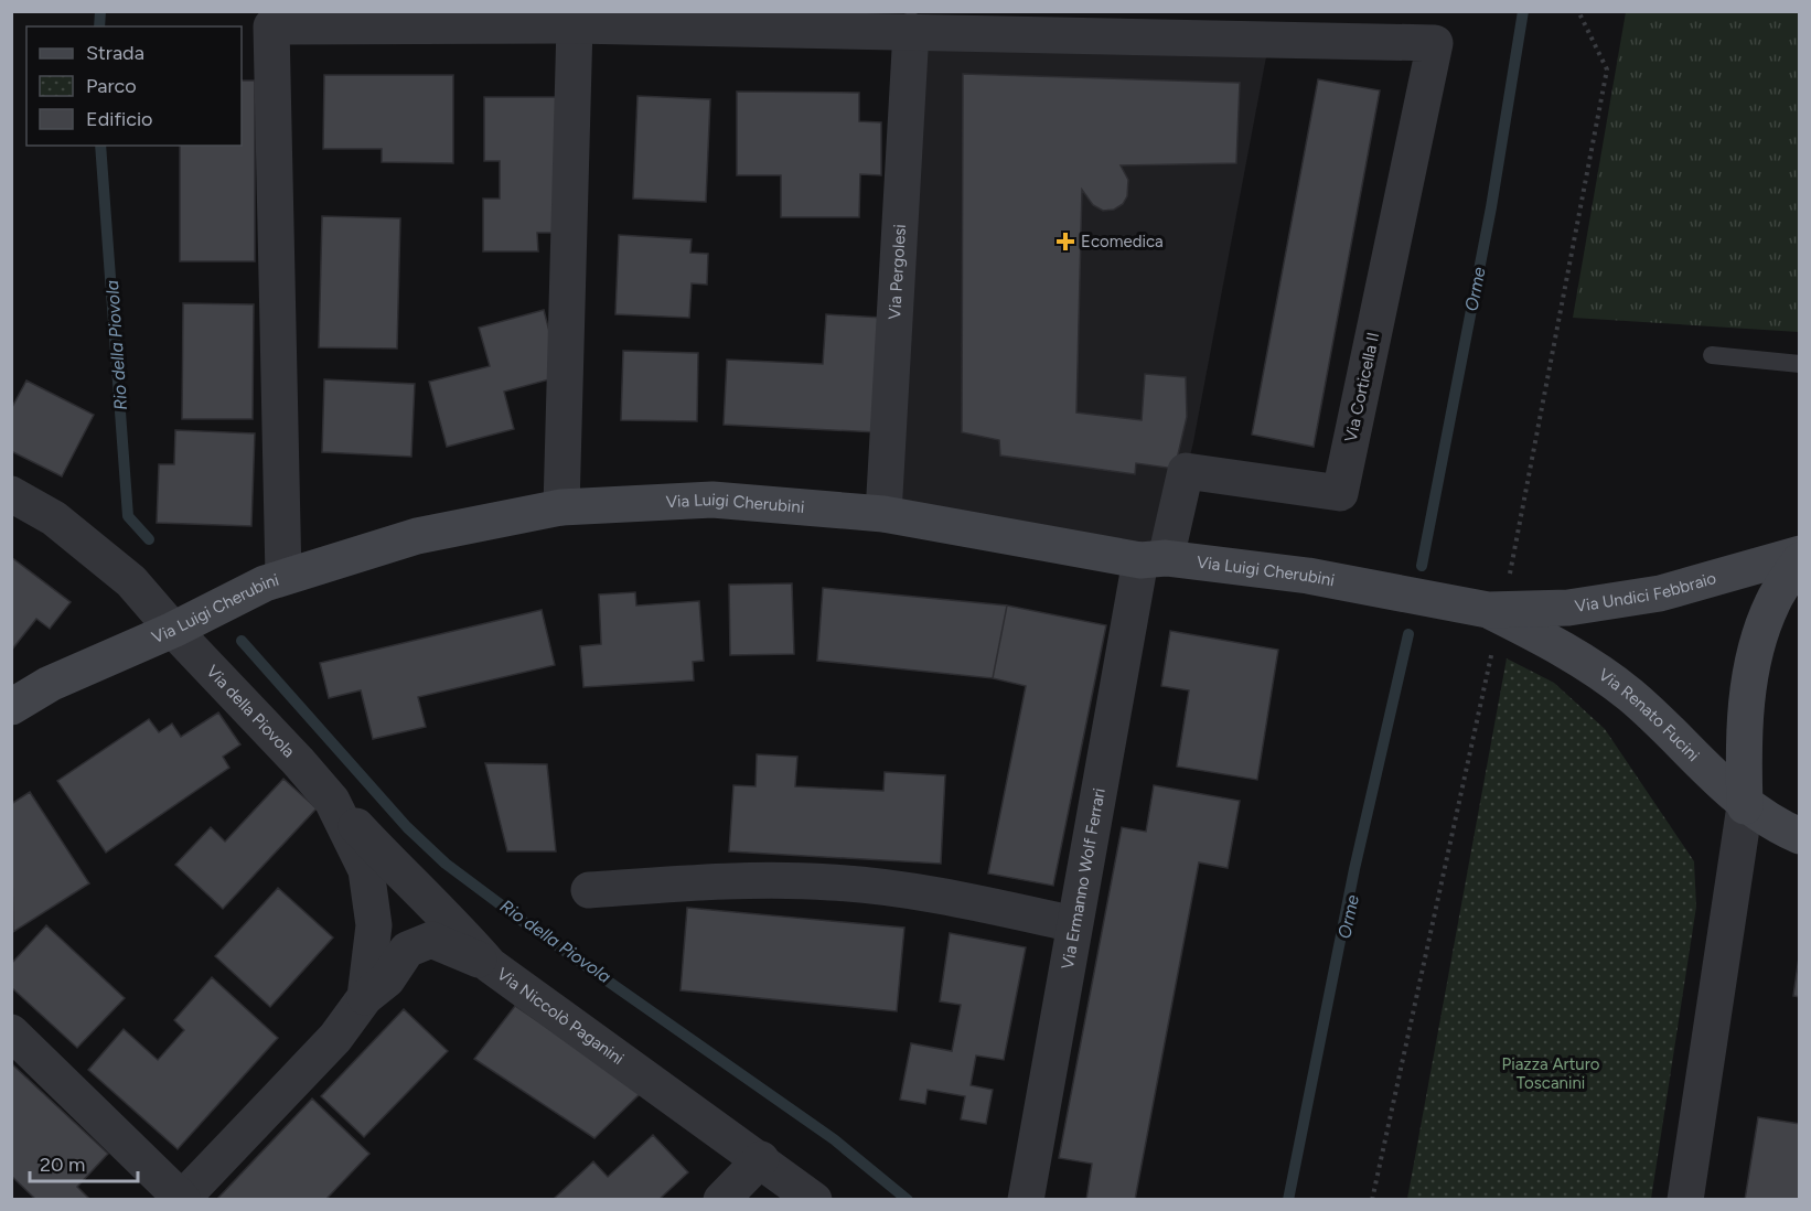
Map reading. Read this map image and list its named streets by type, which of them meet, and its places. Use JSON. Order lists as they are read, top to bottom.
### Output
{
  "streets": {
    "main road": ["Via Luigi Cherubini", "Via Undici Febbraio", "Via Renato Fucini"],
    "street": [
      "Via Pergolesi",
      "Via Corticella II",
      "Via della Piovola",
      "Via Ermanno Wolf Ferrari",
      "Via Niccolò Paganini"
    ]
  },
  "crossings": [
    ["Via Pergolesi", "Via Corticella II"],
    ["Via Pergolesi", "Via Luigi Cherubini"],
    ["Via Corticella II", "Via Luigi Cherubini"],
    ["Via Corticella II", "Via Ermanno Wolf Ferrari"],
    ["Via Luigi Cherubini", "Via Undici Febbraio"],
    ["Via Luigi Cherubini", "Via della Piovola"],
    ["Via Luigi Cherubini", "Via Renato Fucini"],
    ["Via Luigi Cherubini", "Via Ermanno Wolf Ferrari"],
    ["Via Undici Febbraio", "Via Renato Fucini"],
    ["Via della Piovola", "Via Niccolò Paganini"]
  ],
  "water": ["Orme", "Rio della Piovola"],
  "parks": ["Piazza Arturo Toscanini"],
  "places": {
    "health": ["Ecomedica"]
  },
  "legend": ["Strada", "Parco", "Edificio"],
  "scale_bar": "20 m"
}
